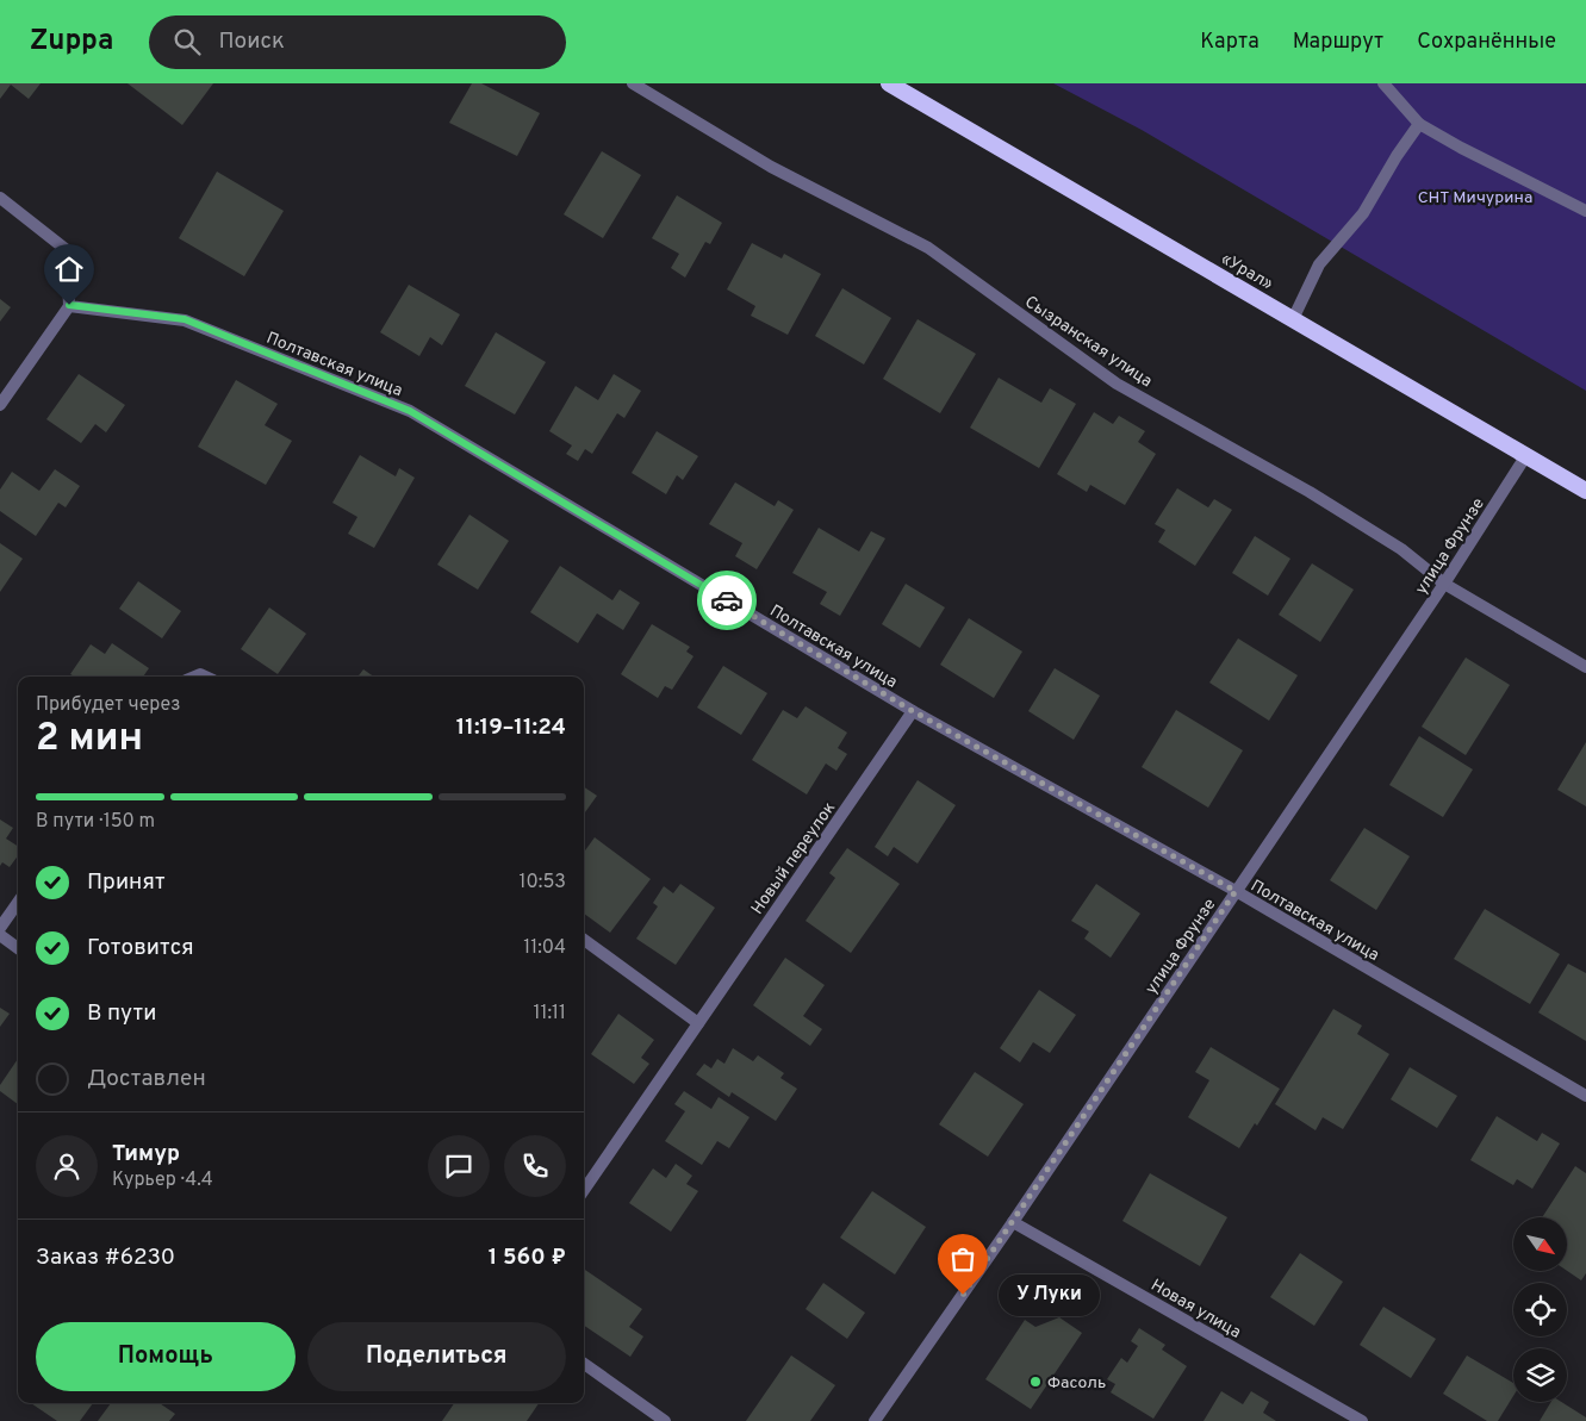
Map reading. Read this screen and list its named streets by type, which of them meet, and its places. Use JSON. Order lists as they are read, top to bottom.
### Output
{
  "streets": {
    "highway": ["«Урал»"],
    "street": [
      "Сызранская улица",
      "Полтавская улица",
      "улица Фрунзе",
      "Новый переулок",
      "Новая улица"
    ]
  },
  "crossings": [
    ["«Урал»", "улица Фрунзе"],
    ["Сызранская улица", "улица Фрунзе"],
    ["Полтавская улица", "улица Фрунзе"],
    ["Полтавская улица", "Новый переулок"],
    ["улица Фрунзе", "Новая улица"]
  ],
  "parks": ["СНТ Мичурина"],
  "places": ["У Луки", "Фасоль"],
  "north": "bottom right",
  "page": {
    "header": "Zuppa",
    "search": "Поиск",
    "nav": ["Карта", "Маршрут", "Сохранённые"],
    "heading": ["2 мин", "Прибудет через", "11:19–11:24"],
    "panel": [
      "Тимур",
      "Курьер · 4.4",
      "Заказ #6230",
      "1 560 ₽"
    ],
    "bar": "В пути · 150 m",
    "list": [
      ["Принят", "10:53"],
      ["Готовится", "11:04"],
      ["В пути", "11:11"],
      "Доставлен"
    ],
    "bubble": "У Луки",
    "buttons": ["Помощь", "Поделиться"]
  }
}
